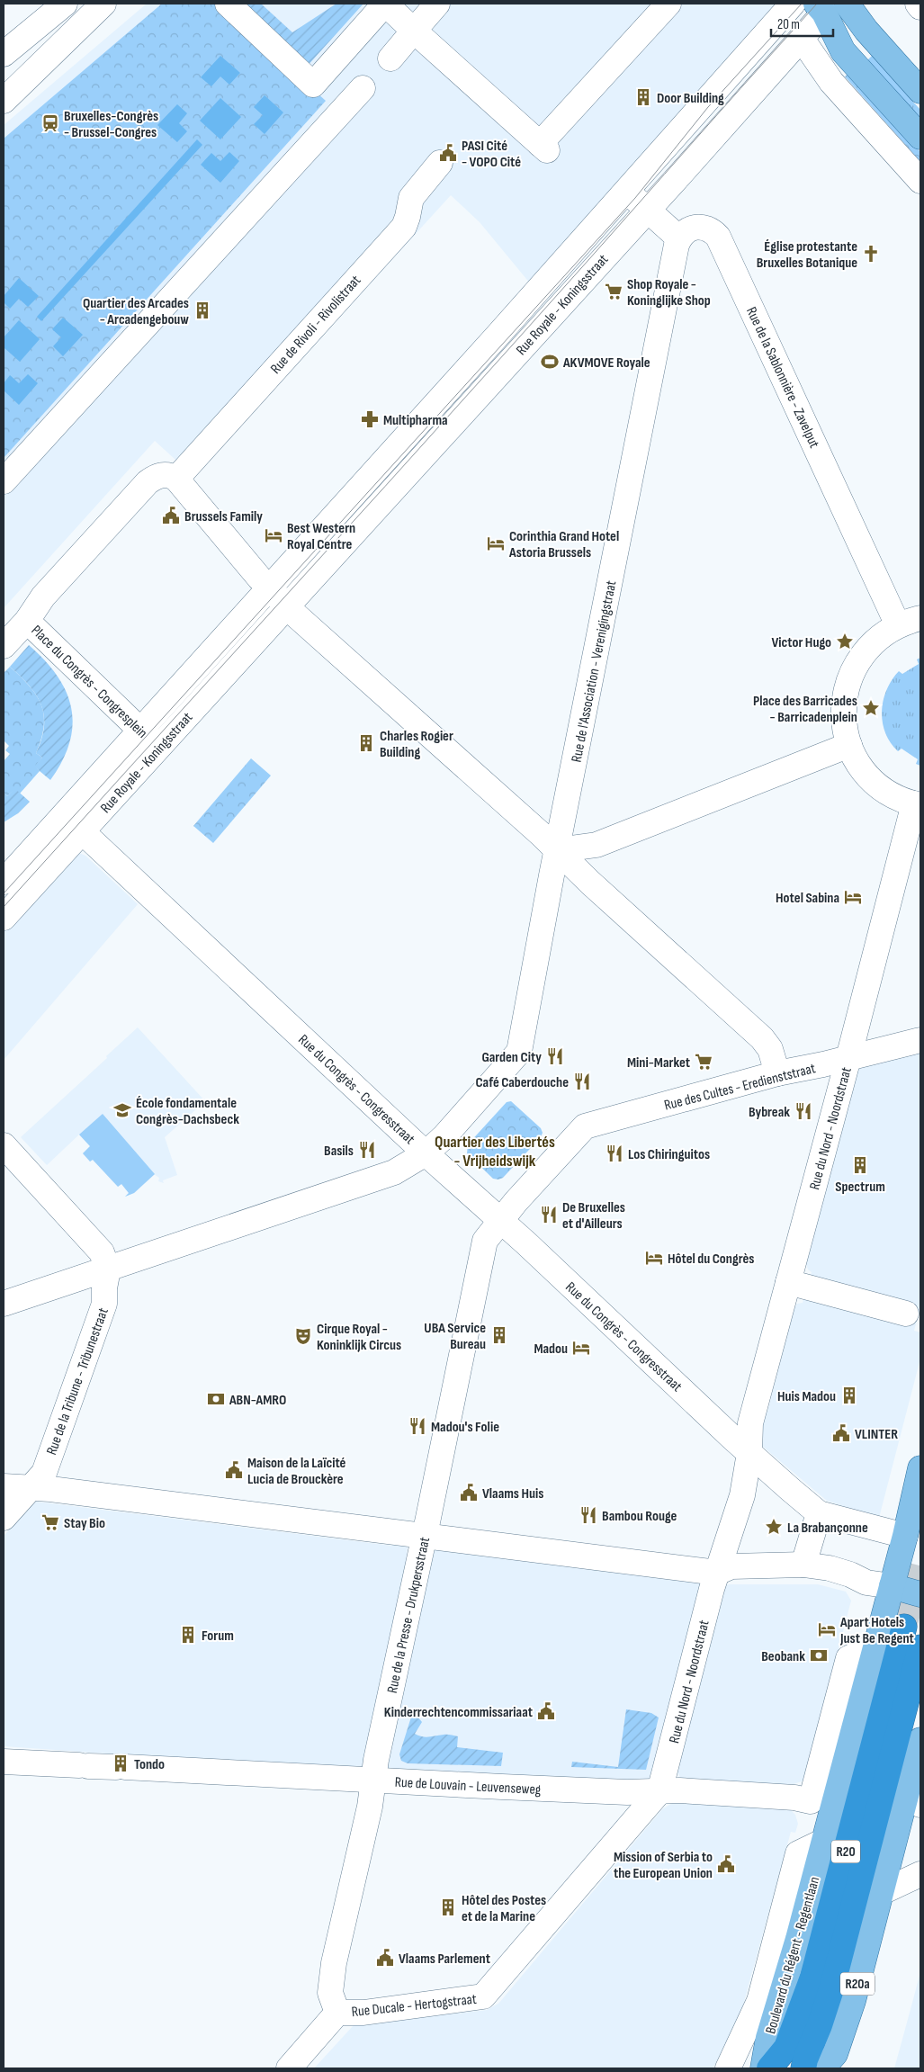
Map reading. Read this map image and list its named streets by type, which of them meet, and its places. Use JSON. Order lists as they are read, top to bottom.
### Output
{
  "streets": {
    "highway": ["R20"],
    "main road": ["Boulevard du Régent - Regentlaan", "R20a"],
    "street": [
      "Rue Royale - Koningsstraat",
      "Rue de Rivoli - Rivolistraat",
      "Rue de la Sablonnière - Zavelput",
      "Rue de l'Association - Verenigingstraat",
      "Place du Congrès - Congresplein",
      "Rue des Cultes - Eredienststraat",
      "Rue du Congrès - Congresstraat",
      "Rue du Nord - Noordstraat",
      "Rue de la Tribune - Tribunestraat",
      "Rue de la Presse - Drukpersstraat",
      "Rue de Louvain - Leuvenseweg",
      "Rue Ducale - Hertogstraat"
    ]
  },
  "crossings": [
    ["Rue Royale - Koningsstraat", "Place du Congrès - Congresplein"],
    ["Rue Royale - Koningsstraat", "Rue du Congrès - Congresstraat"],
    ["Rue de la Sablonnière - Zavelput", "Rue de l'Association - Verenigingstraat"],
    ["Rue de l'Association - Verenigingstraat", "Rue du Congrès - Congresstraat"],
    ["Rue des Cultes - Eredienststraat", "Rue du Nord - Noordstraat"],
    ["Rue des Cultes - Eredienststraat", "Rue de la Presse - Drukpersstraat"],
    ["Rue du Congrès - Congresstraat", "Rue du Nord - Noordstraat"],
    ["Rue du Congrès - Congresstraat", "Rue de la Presse - Drukpersstraat"],
    ["Rue du Nord - Noordstraat", "Rue de Louvain - Leuvenseweg"],
    ["Rue du Nord - Noordstraat", "Rue Ducale - Hertogstraat"],
    ["Rue de la Presse - Drukpersstraat", "Rue de Louvain - Leuvenseweg"],
    ["Rue de la Presse - Drukpersstraat", "Rue Ducale - Hertogstraat"],
    ["Rue de Louvain - Leuvenseweg", "Boulevard du Régent - Regentlaan"],
    ["Rue de Louvain - Leuvenseweg", "Rue Ducale - Hertogstraat"]
  ],
  "districts": ["Quartier des Libertés - Vrijheidswijk"],
  "places": {
    "building": [
      "Door Building",
      "Quartier des Arcades - Arcadengebouw",
      "Charles Rogier Building",
      "Spectrum",
      "UBA Service Bureau",
      "Huis Madou",
      "Forum",
      "Tondo",
      "Hôtel des Postes et de la Marine"
    ],
    "station": ["Bruxelles-Congrès - Brussel-Congres"],
    "public building": [
      "PASI Cité - VOPO Cité",
      "Brussels Family",
      "VLINTER",
      "Maison de la Laïcité Lucia de Brouckère",
      "Vlaams Huis",
      "Kinderrechtencommissariaat",
      "Mission of Serbia to the European Union",
      "Vlaams Parlement"
    ],
    "church": ["Église protestante Bruxelles Botanique"],
    "supermarket": ["Shop Royale - Koninglijke Shop", "Mini-Market", "Stay Bio"],
    "sports": ["AKVMOVE Royale"],
    "pharmacy": ["Multipharma"],
    "hotel": [
      "Best Western Royal Centre",
      "Corinthia Grand Hotel Astoria Brussels",
      "Hotel Sabina",
      "Hôtel du Congrès",
      "Madou",
      "Apart Hotels Just Be Regent"
    ],
    "place": ["Victor Hugo", "Place des Barricades - Barricadenplein", "La Brabançonne"],
    "restaurant": [
      "Garden City",
      "Café Caberdouche",
      "Bybreak",
      "Basils",
      "Los Chiringuitos",
      "De Bruxelles et d'Ailleurs",
      "Madou's Folie",
      "Bambou Rouge"
    ],
    "school or university": ["École fondamentale Congrès-Dachsbeck"],
    "theatre": ["Cirque Royal - Koninklijk Circus"],
    "bank": ["ABN-AMRO", "Beobank"]
  },
  "scale_bar": "20 m"
}
